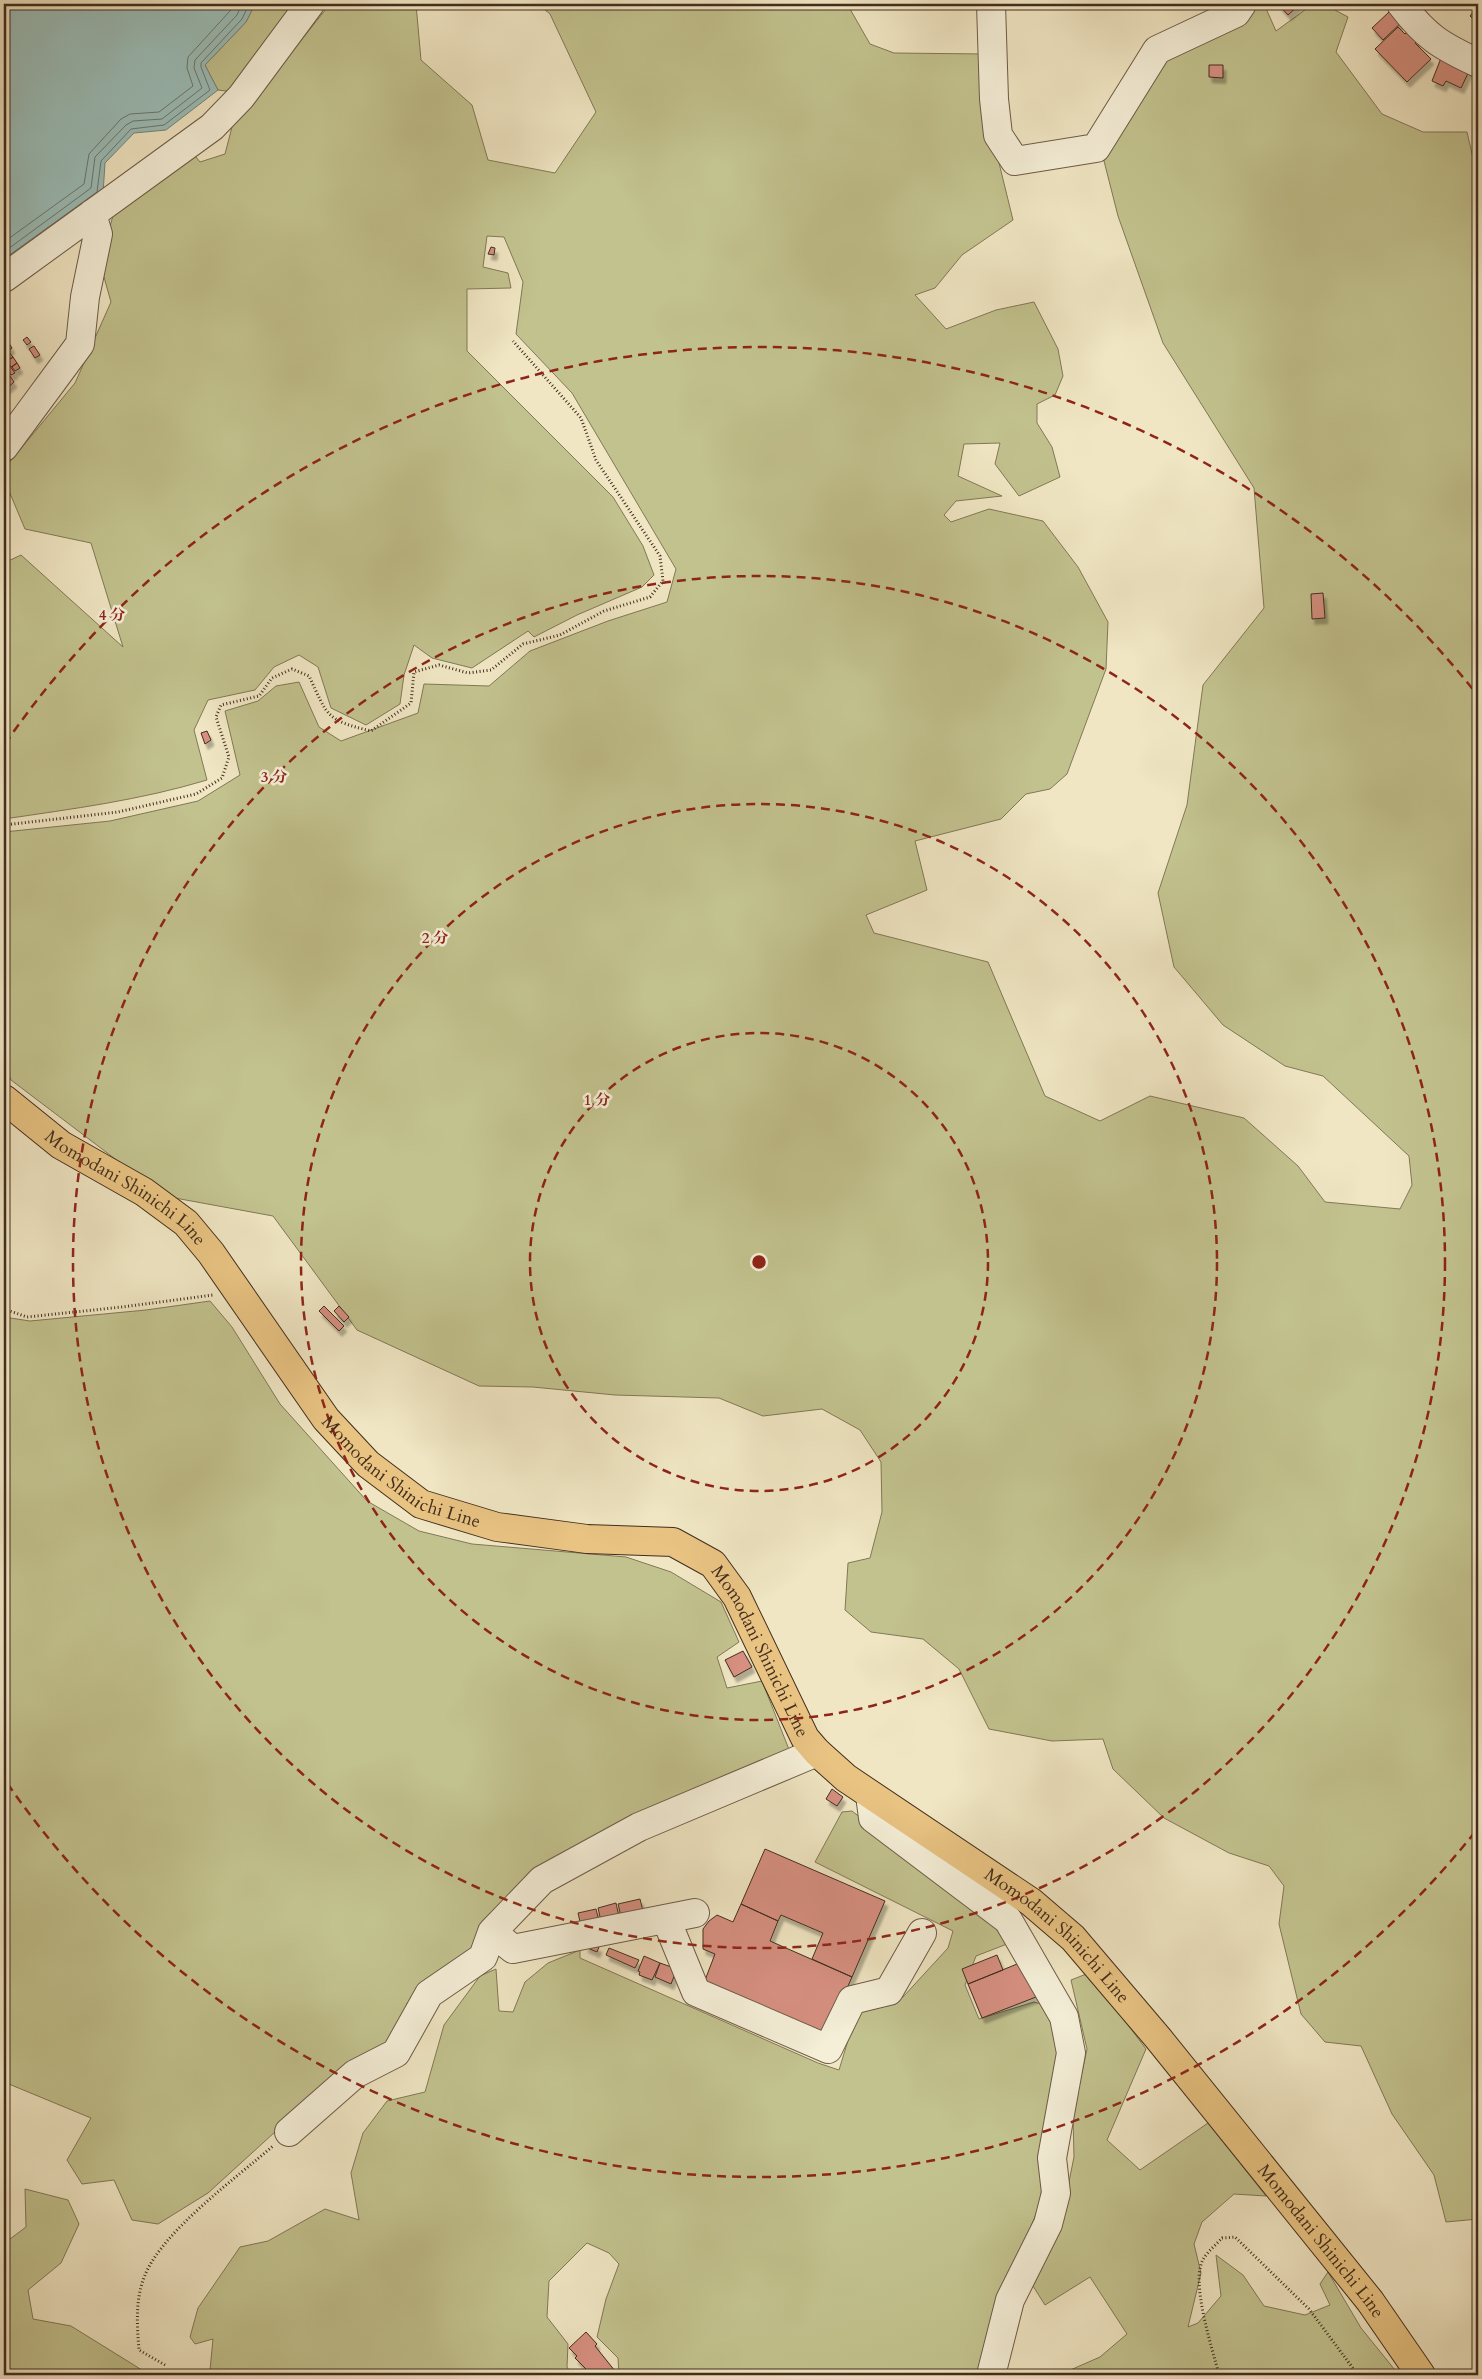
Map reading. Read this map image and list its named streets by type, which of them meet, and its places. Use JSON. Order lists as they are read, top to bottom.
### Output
{
  "streets": {
    "main road": ["Momodani Shinichi Line"]
  },
  "rings": [
    "4 分",
    "3 分",
    "2 分",
    "1 分"
  ]
}
